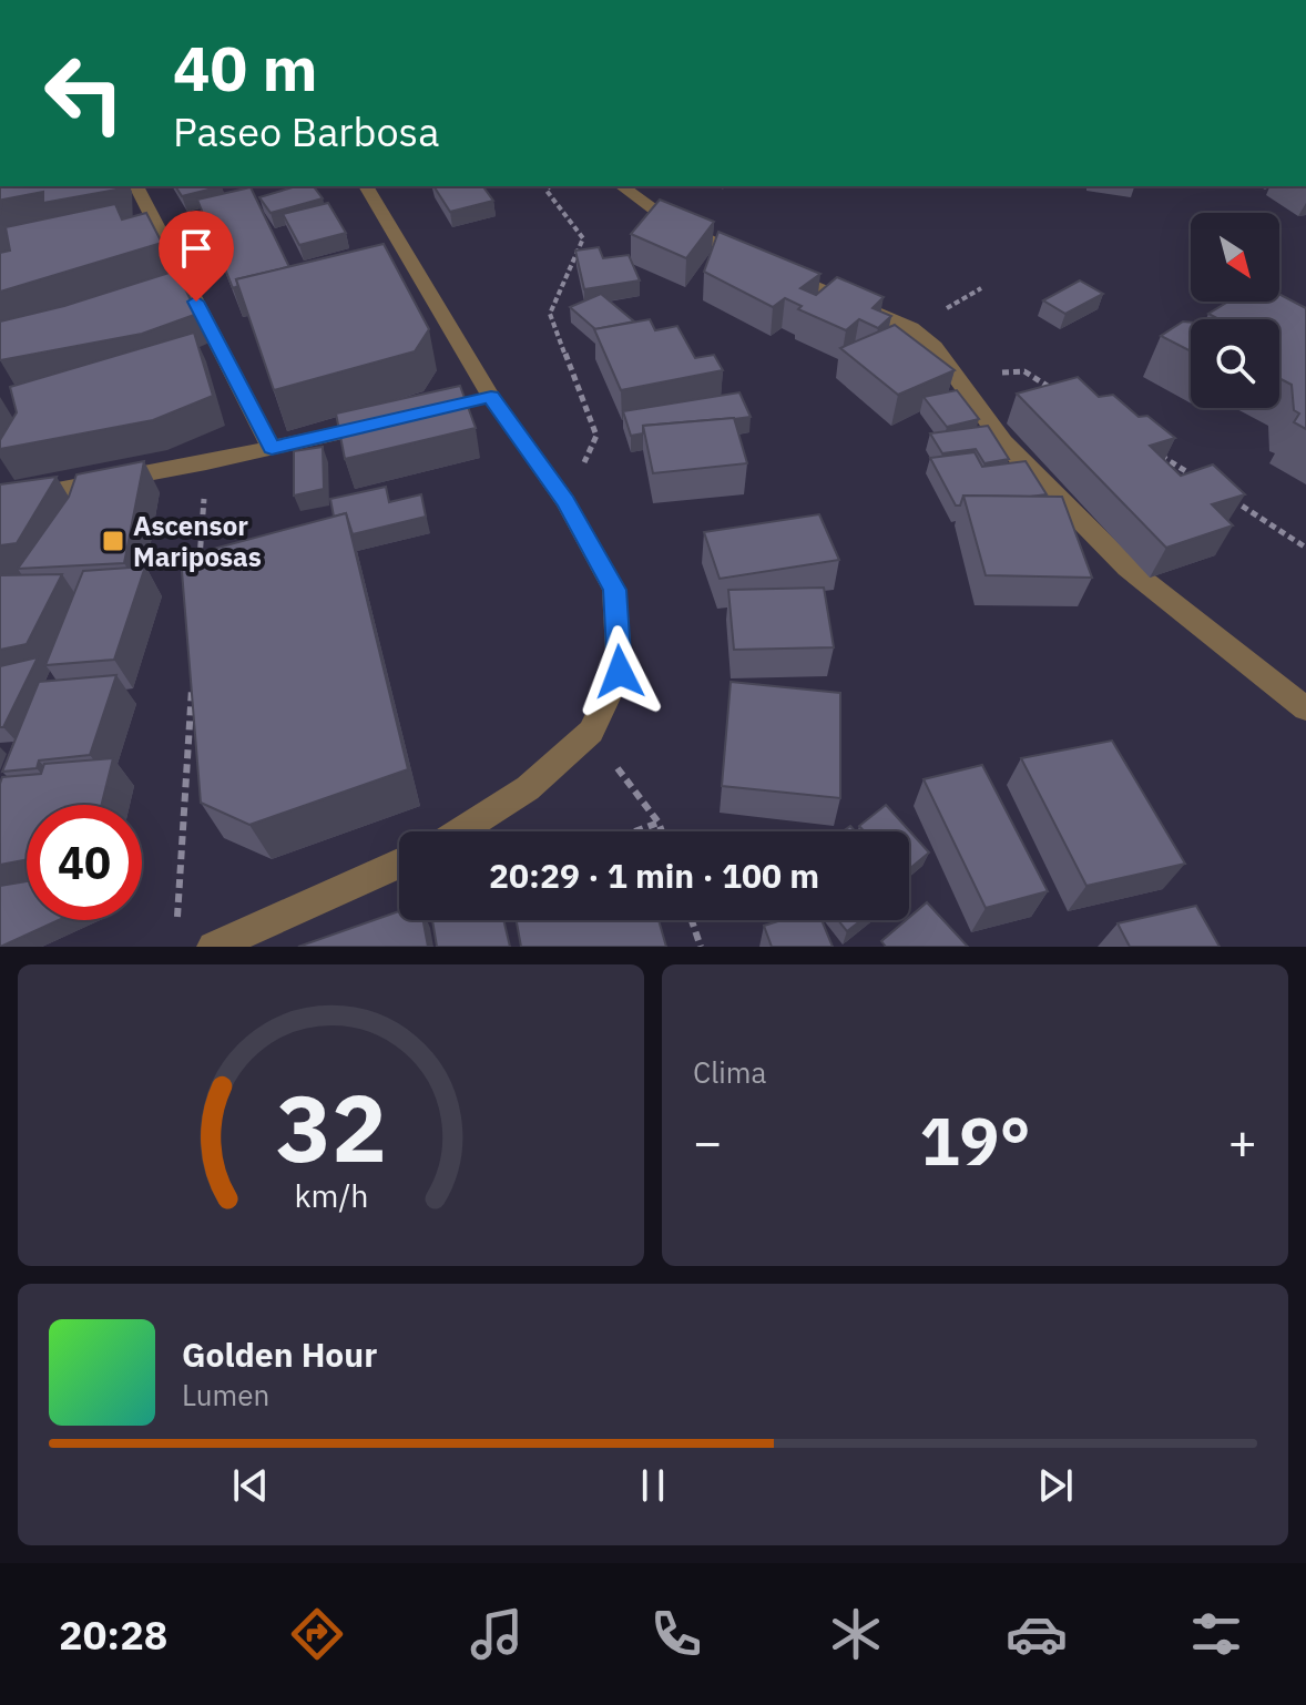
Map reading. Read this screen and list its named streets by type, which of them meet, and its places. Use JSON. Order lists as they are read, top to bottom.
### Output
{
  "places": {
    "transit": ["Ascensor Mariposas"]
  },
  "north": "bottom right",
  "page": {
    "turn": ["40 m", "Paseo Barbosa"],
    "limit": "40",
    "trip": "20:29 · 1 min · 100 m",
    "tile": "Clima",
    "heat": ["−", "19°", "+"],
    "song": ["Golden Hour", "Lumen"],
    "tabs": "20:28",
    "gauge": ["32", "km/h"]
  }
}
